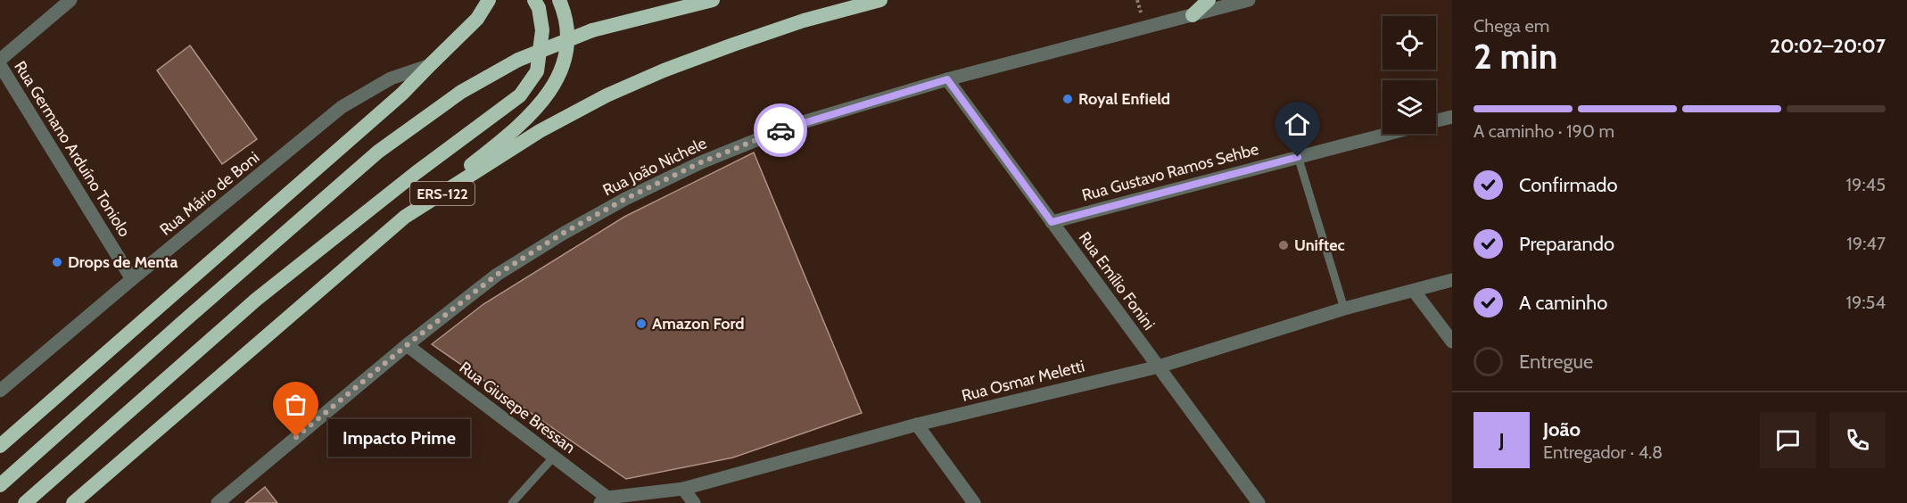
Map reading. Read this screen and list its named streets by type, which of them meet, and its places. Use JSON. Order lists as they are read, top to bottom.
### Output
{
  "streets": {
    "highway": ["ERS-122"],
    "street": [
      "Rua Germano Arduíno Toniolo",
      "Rua João Nichele",
      "Rua Gustavo Ramos Sehbe",
      "Rua Mário de Boni",
      "Rua Emílio Fonini",
      "Rua Osmar Meletti",
      "Rua Giusepe Bressan"
    ]
  },
  "crossings": [
    ["Rua Germano Arduíno Toniolo", "Rua Mário de Boni"],
    ["Rua João Nichele", "Rua Emílio Fonini"],
    ["Rua João Nichele", "Rua Giusepe Bressan"],
    ["Rua Gustavo Ramos Sehbe", "Rua Emílio Fonini"],
    ["Rua Emílio Fonini", "Rua Osmar Meletti"],
    ["Rua Osmar Meletti", "Rua Giusepe Bressan"]
  ],
  "places": [
    "Royal Enfield",
    "Uniftec",
    "Drops de Menta",
    "Amazon Ford",
    "Impacto Prime"
  ],
  "page": {
    "heading": ["2 min", "Chega em", "20:02–20:07"],
    "panel": ["João", "Entregador · 4.8"],
    "bar": "A caminho · 190 m",
    "list": [
      ["Confirmado", "19:45"],
      ["Preparando", "19:47"],
      ["A caminho", "19:54"],
      "Entregue"
    ],
    "round": "J",
    "bubble": "Impacto Prime"
  }
}
